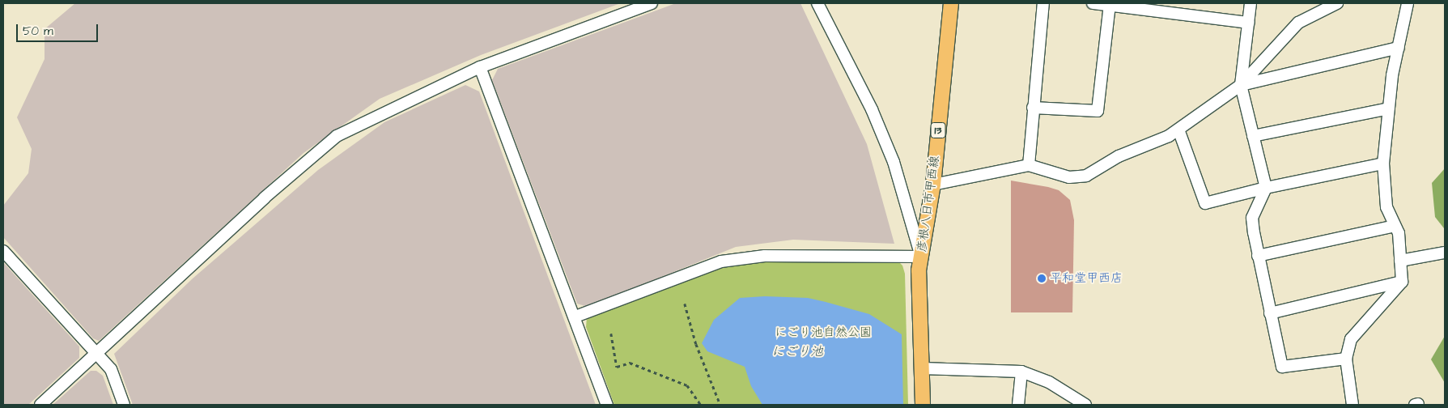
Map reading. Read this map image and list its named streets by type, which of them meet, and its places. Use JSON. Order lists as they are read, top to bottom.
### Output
{
  "streets": {
    "main road": ["13", "彦根八日市甲西線"]
  },
  "water": ["にごり池"],
  "parks": ["にごり池自然公園"],
  "places": ["平和堂甲西店"],
  "scale_bar": "50 m"
}
